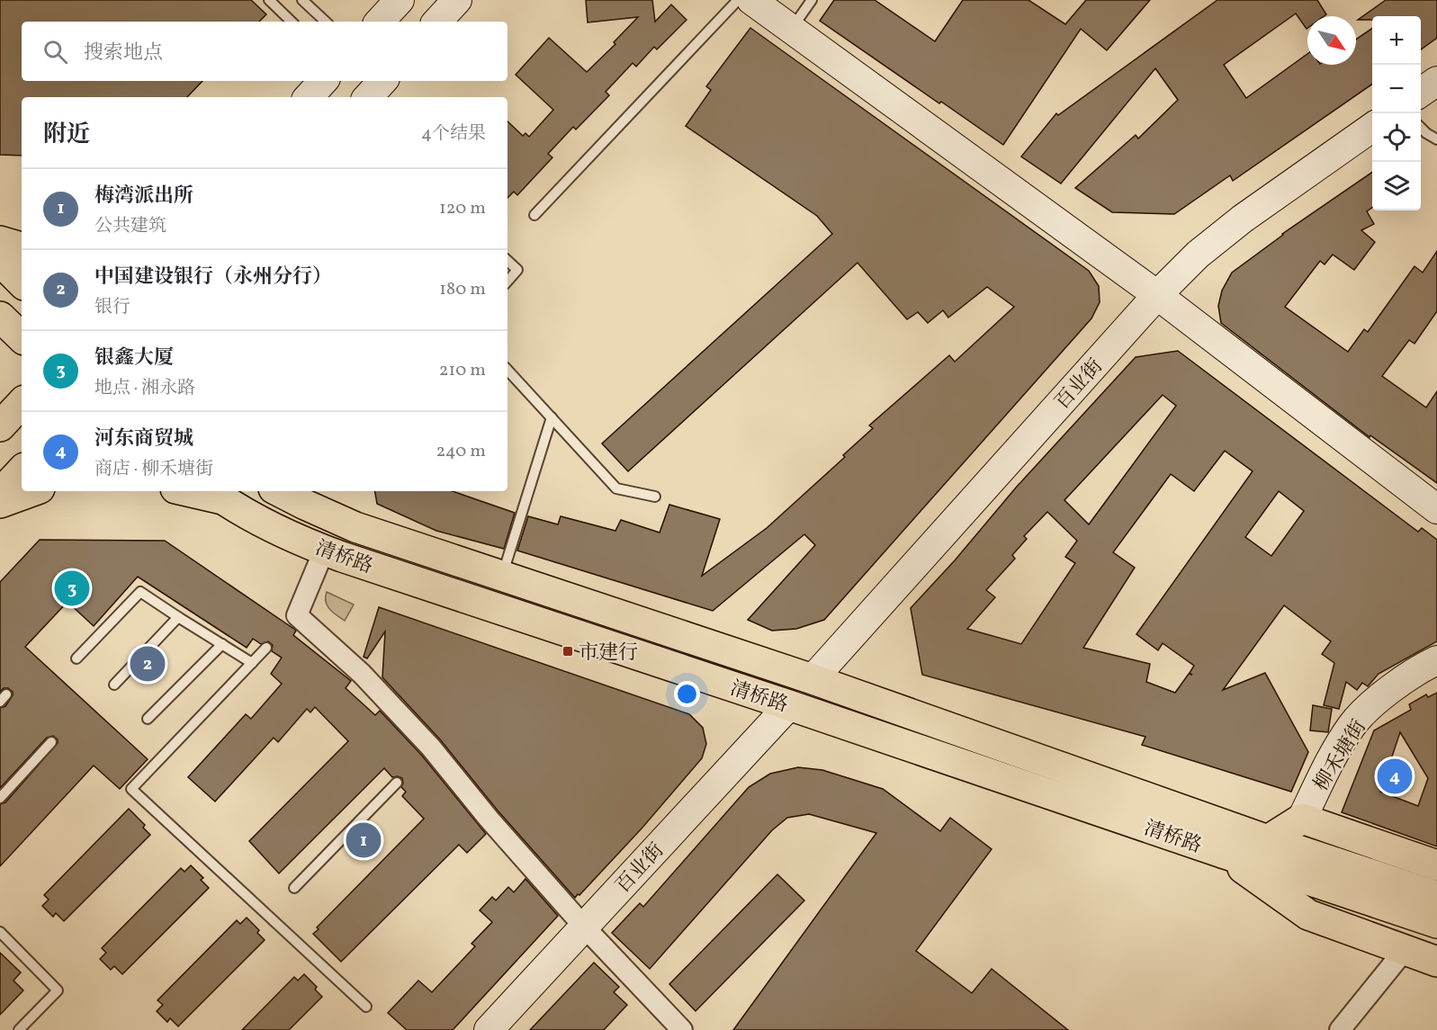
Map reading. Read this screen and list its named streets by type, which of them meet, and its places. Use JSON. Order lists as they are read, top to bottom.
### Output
{
  "streets": {
    "main road": ["清桥路"],
    "street": ["百业街", "柳禾塘街"]
  },
  "crossings": [
    ["百业街", "清桥路"]
  ],
  "places": {
    "transit": ["市建行"]
  },
  "north": "bottom right",
  "page": {
    "map_buttons": ["+", "−"],
    "search": "搜索地点",
    "heading": ["附近", "4个结果"],
    "list": [
      {
        "mark": "1",
        "name": "梅湾派出所",
        "note": "公共建筑",
        "value": "120 m"
      },
      {
        "mark": "2",
        "name": "中国建设银行（永州分行）",
        "note": "银行",
        "value": "180 m"
      },
      {
        "mark": "3",
        "name": "银鑫大厦",
        "note": "地点 · 湘永路",
        "value": "210 m"
      },
      {
        "mark": "4",
        "name": "河东商贸城",
        "note": "商店 · 柳禾塘街",
        "value": "240 m"
      }
    ],
    "pins": [
      "3",
      "2",
      "4",
      "1"
    ]
  }
}
